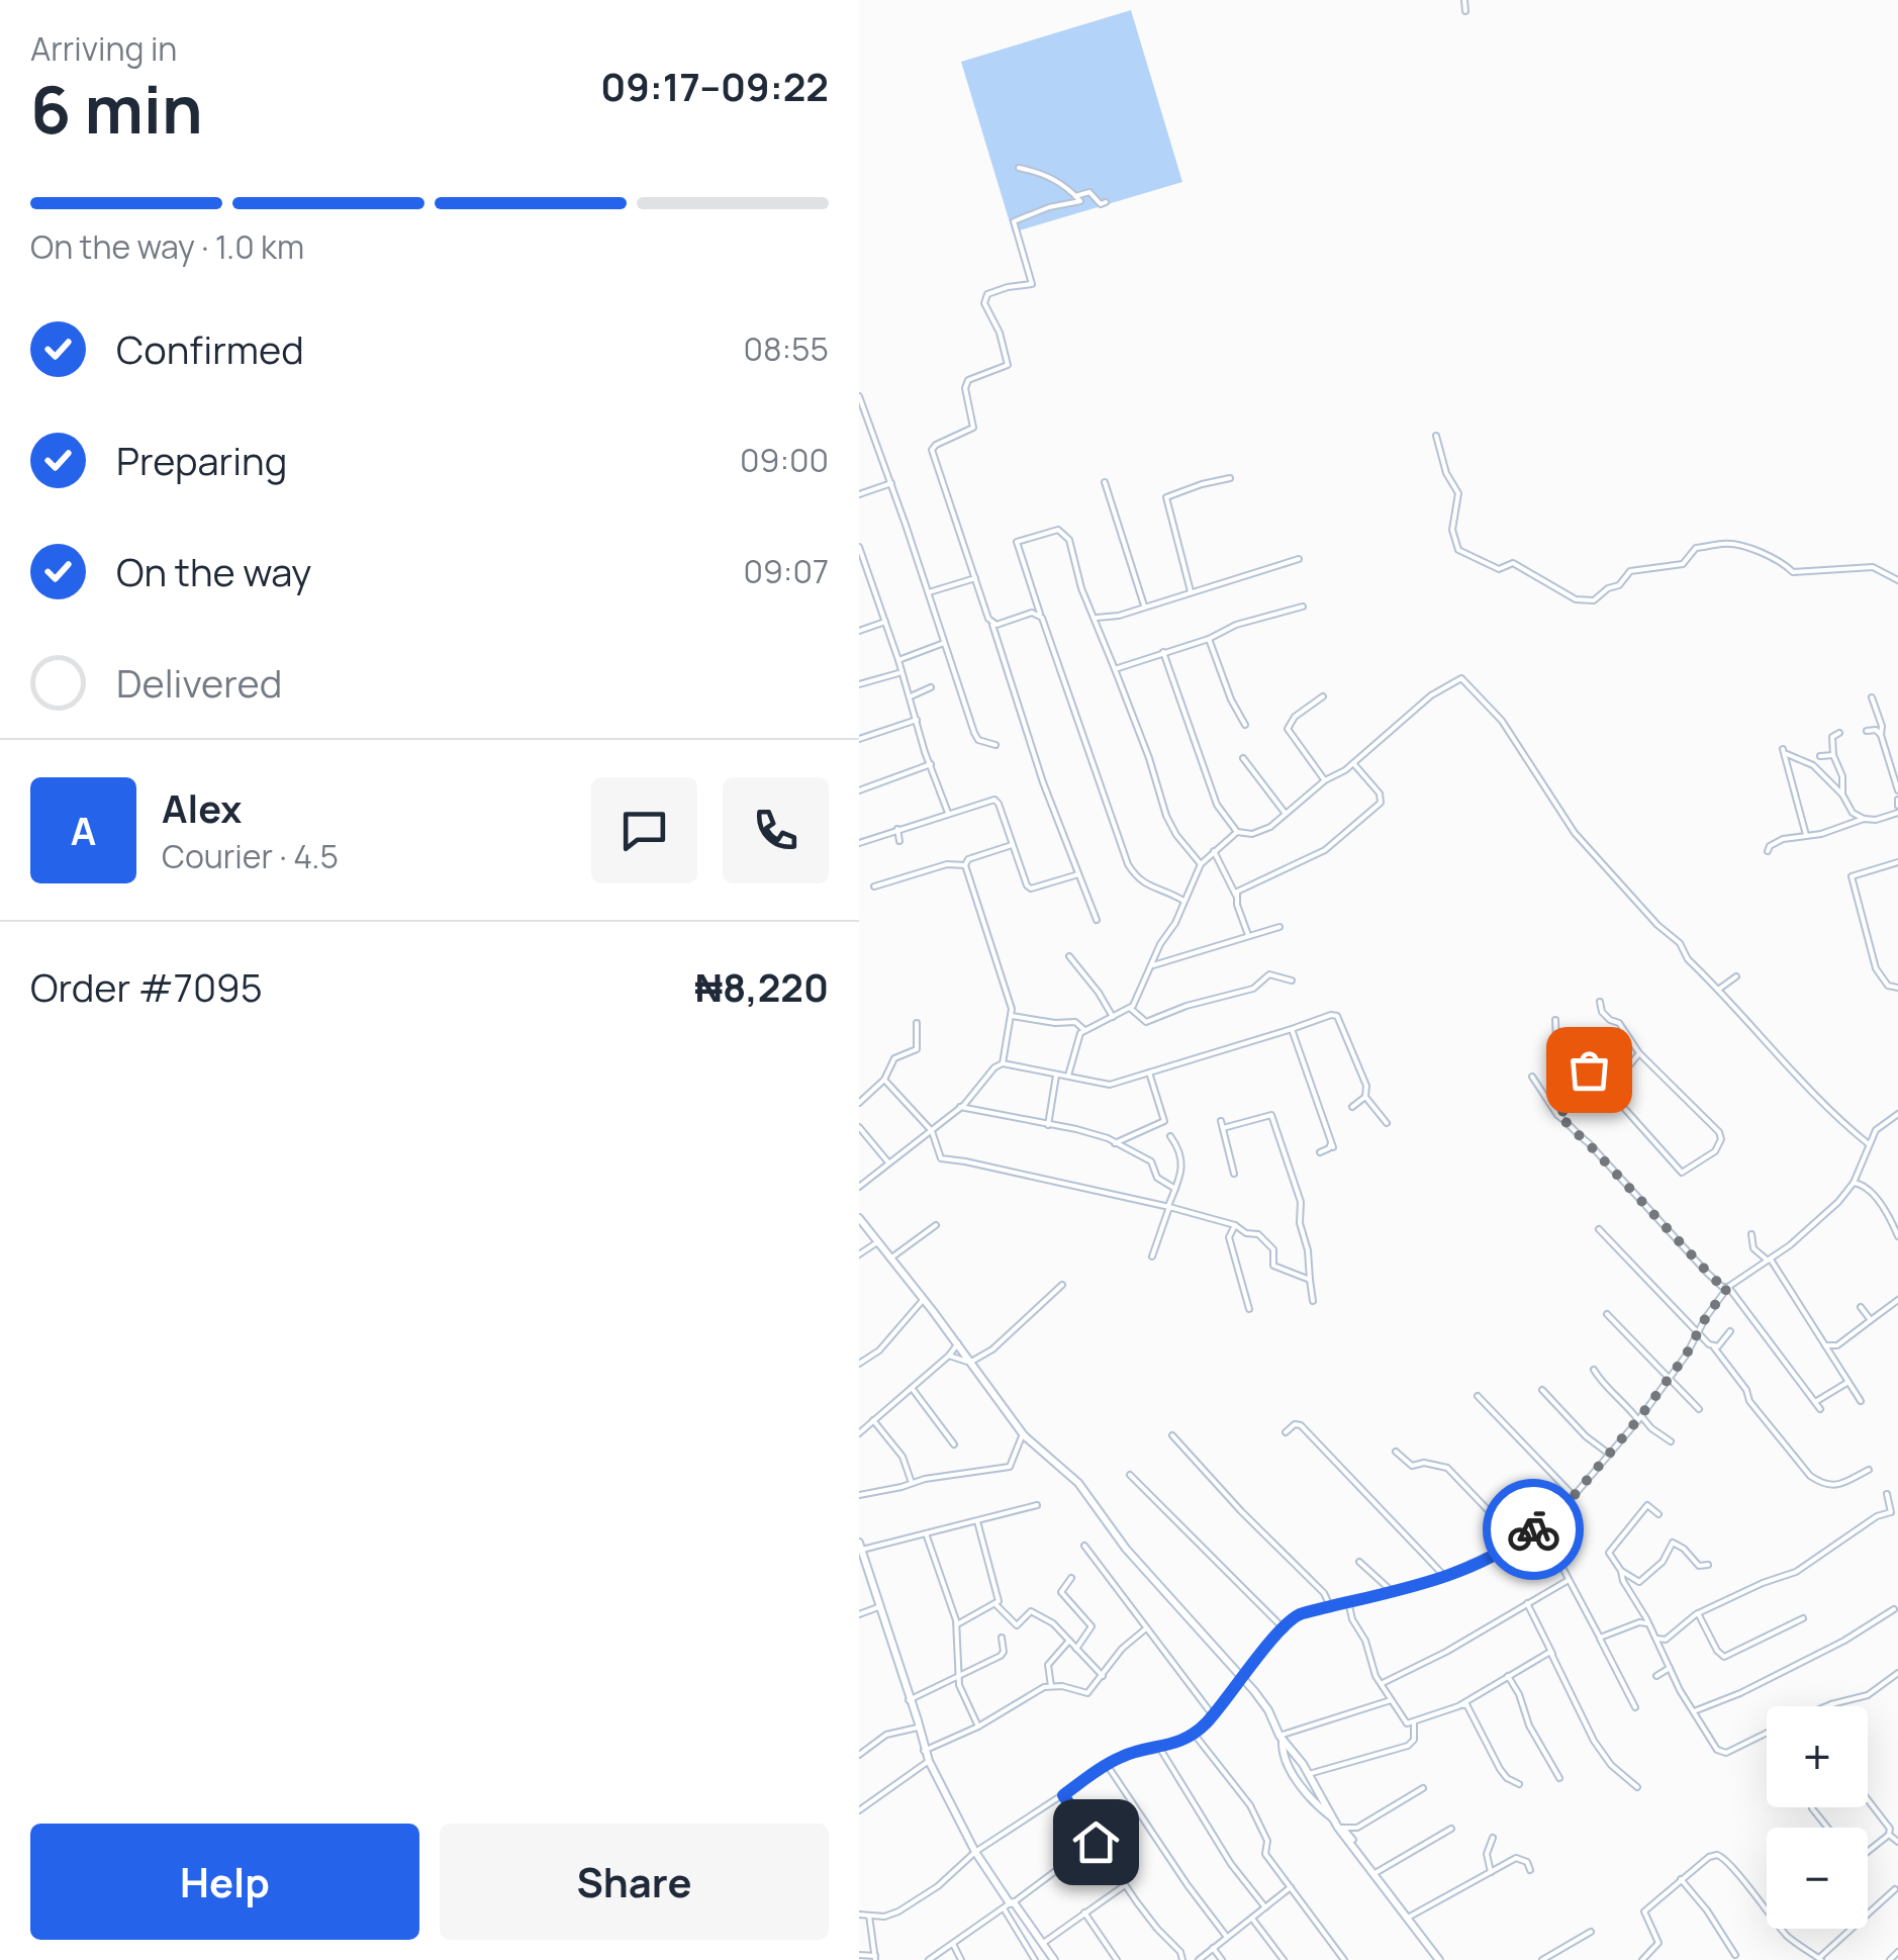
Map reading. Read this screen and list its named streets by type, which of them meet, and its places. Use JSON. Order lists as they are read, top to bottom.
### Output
{
  "page": {
    "heading": ["6 min", "Arriving in", "09:17–09:22"],
    "panel": [
      "Alex",
      "Courier · 4.5",
      "Order #7095",
      "₦8,220"
    ],
    "bar": "On the way · 1.0 km",
    "list": [
      ["Confirmed", "08:55"],
      ["Preparing", "09:00"],
      ["On the way", "09:07"],
      "Delivered"
    ],
    "round": "A",
    "map_buttons": ["+", "−"],
    "buttons": ["Help", "Share"]
  }
}
